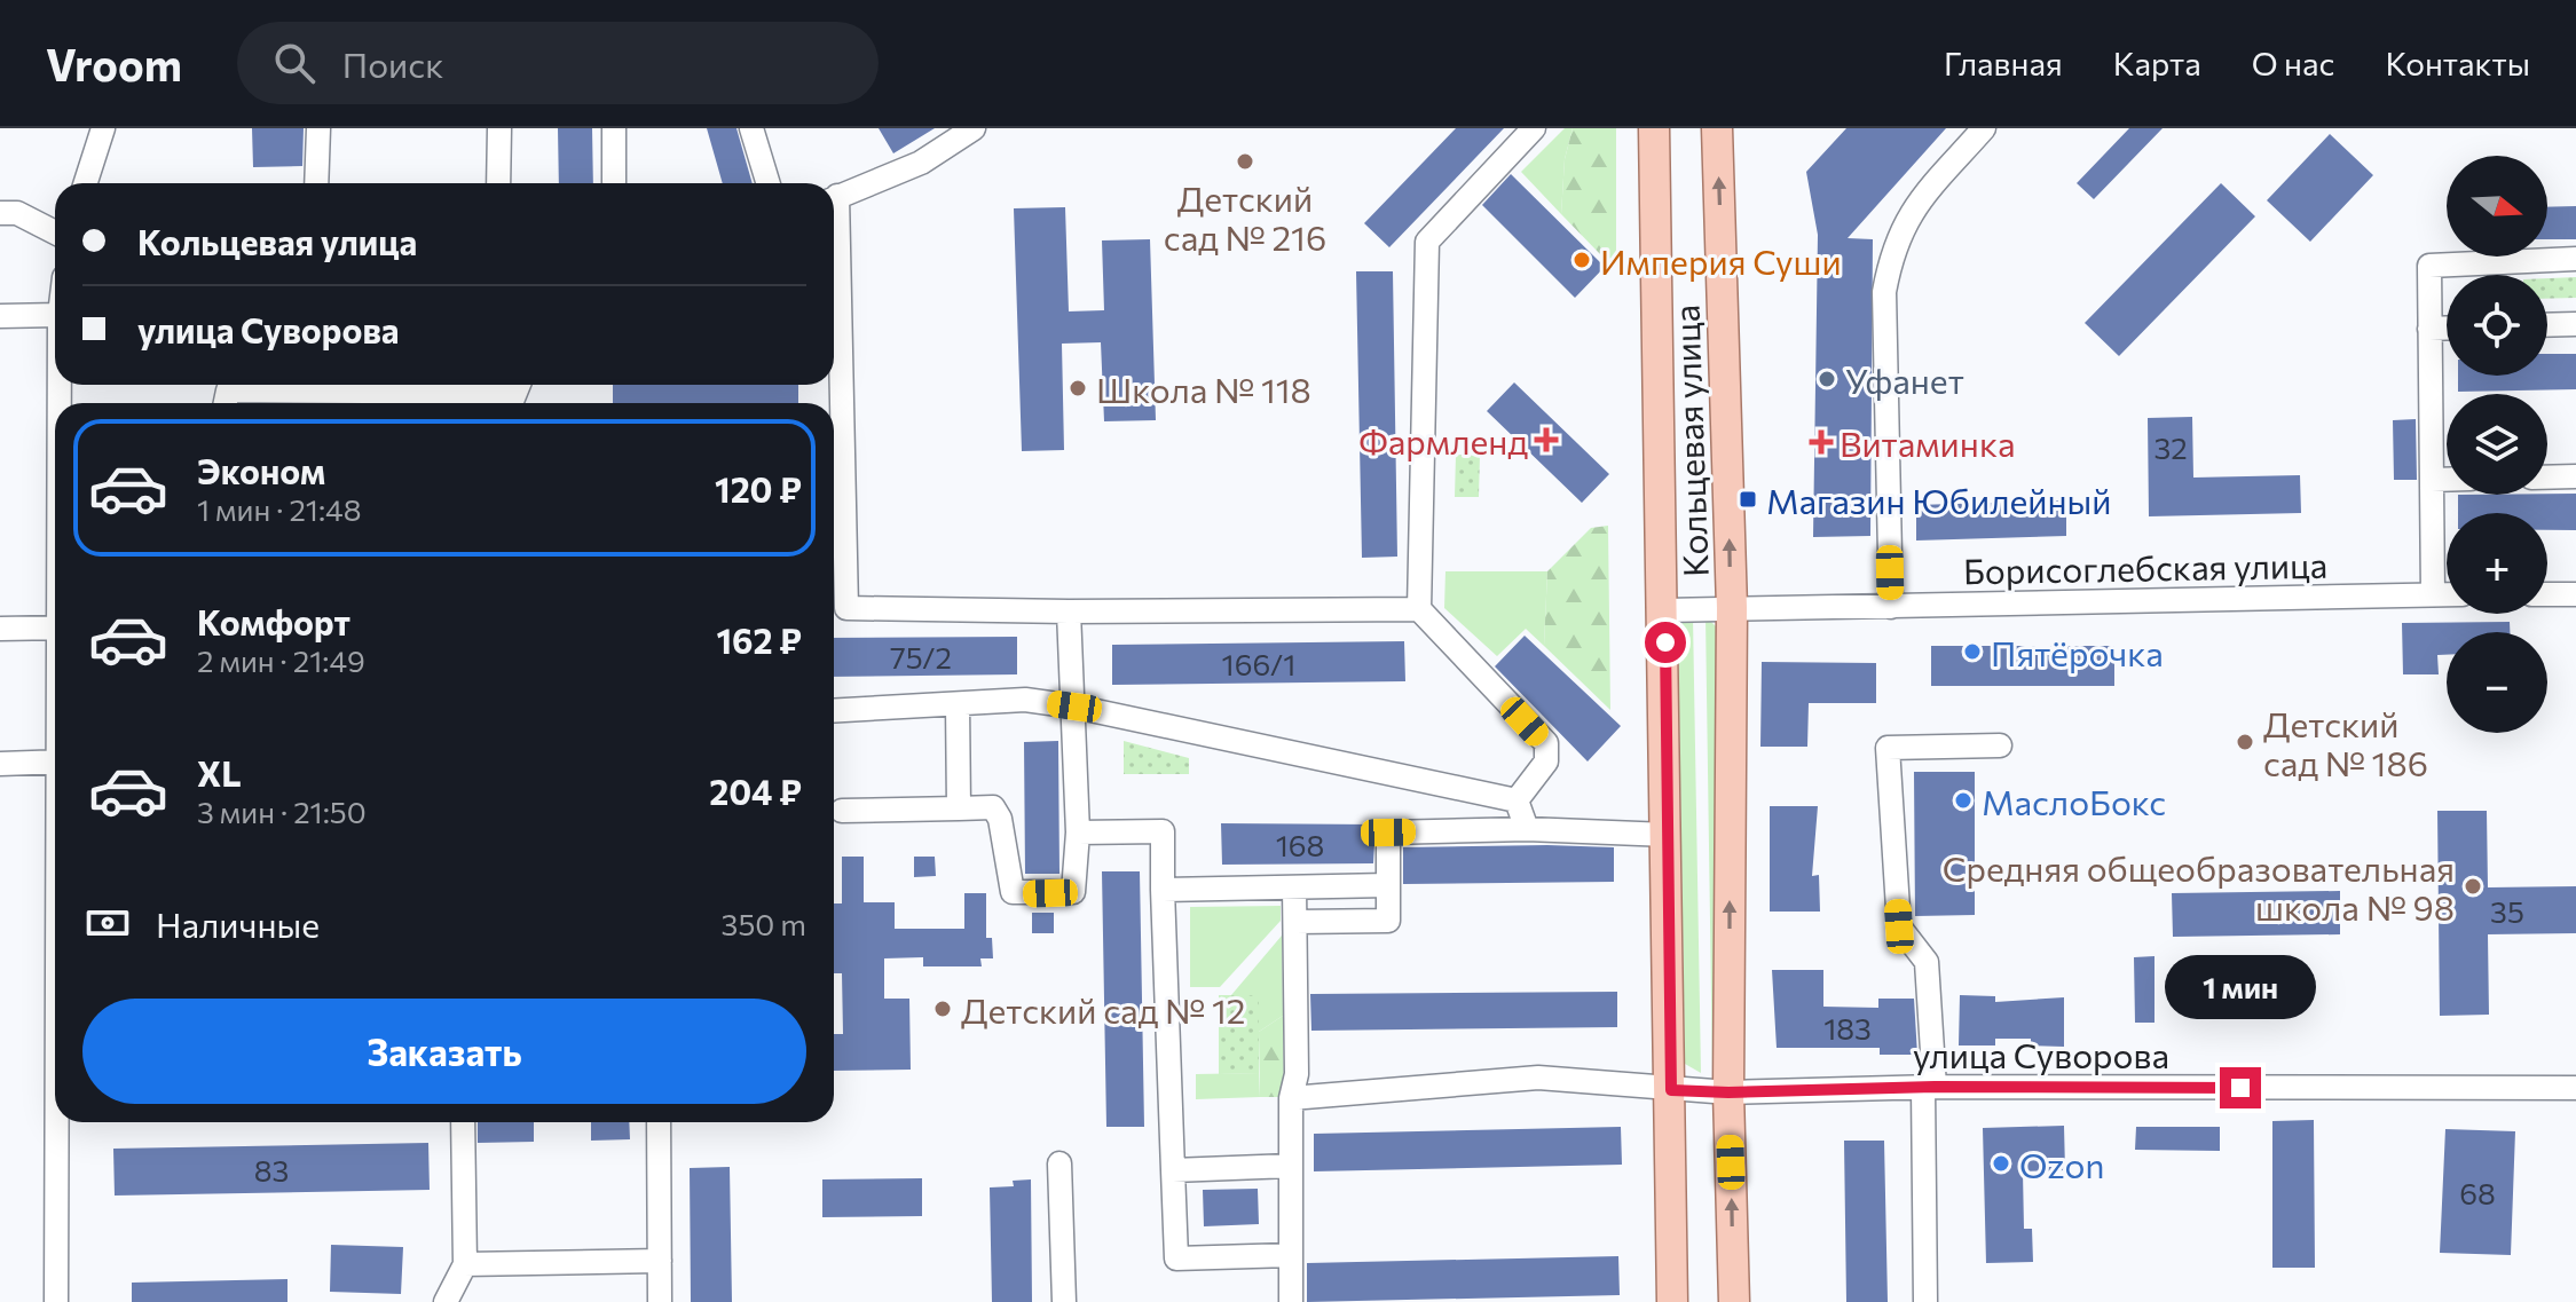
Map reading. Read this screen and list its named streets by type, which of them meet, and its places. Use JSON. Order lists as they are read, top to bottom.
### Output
{
  "streets": {
    "main road": ["Кольцевая улица"],
    "street": ["Борисоглебская улица", "улица Суворова"]
  },
  "crossings": [
    ["Кольцевая улица", "Борисоглебская улица"],
    ["Кольцевая улица", "улица Суворова"]
  ],
  "places": {
    "other": [
      "Детский сад № 216",
      "Империя Суши",
      "Уфанет",
      "Школа № 118",
      "Пятёрочка",
      "Детский сад № 186",
      "МаслоБокс",
      "Средняя общеобразовательная школа № 98",
      "Детский сад № 12",
      "Ozon"
    ],
    "health": ["Фармленд", "Витаминка"],
    "transit": ["Магазин Юбилейный"]
  },
  "house_numbers": [
    "32",
    "75/2",
    "166/1",
    "168",
    "35",
    "183",
    "83",
    "68"
  ],
  "north": "right",
  "page": {
    "header": "Vroom",
    "search": "Поиск",
    "nav": [
      "Главная",
      "Карта",
      "О нас",
      "Контакты"
    ],
    "map_buttons": ["+", "−"],
    "banner": ["Кольцевая улица", "улица Суворова"],
    "list": [
      {
        "name": "Эконом",
        "note": "1 мин · 21:48",
        "value": "120 ₽"
      },
      {
        "name": "Комфорт",
        "note": "2 мин · 21:49",
        "value": "162 ₽"
      },
      {
        "name": "XL",
        "note": "3 мин · 21:50",
        "value": "204 ₽"
      }
    ],
    "pay": ["Наличные", "350 m"],
    "bubble": "1 мин",
    "buttons": "Заказать"
  }
}
